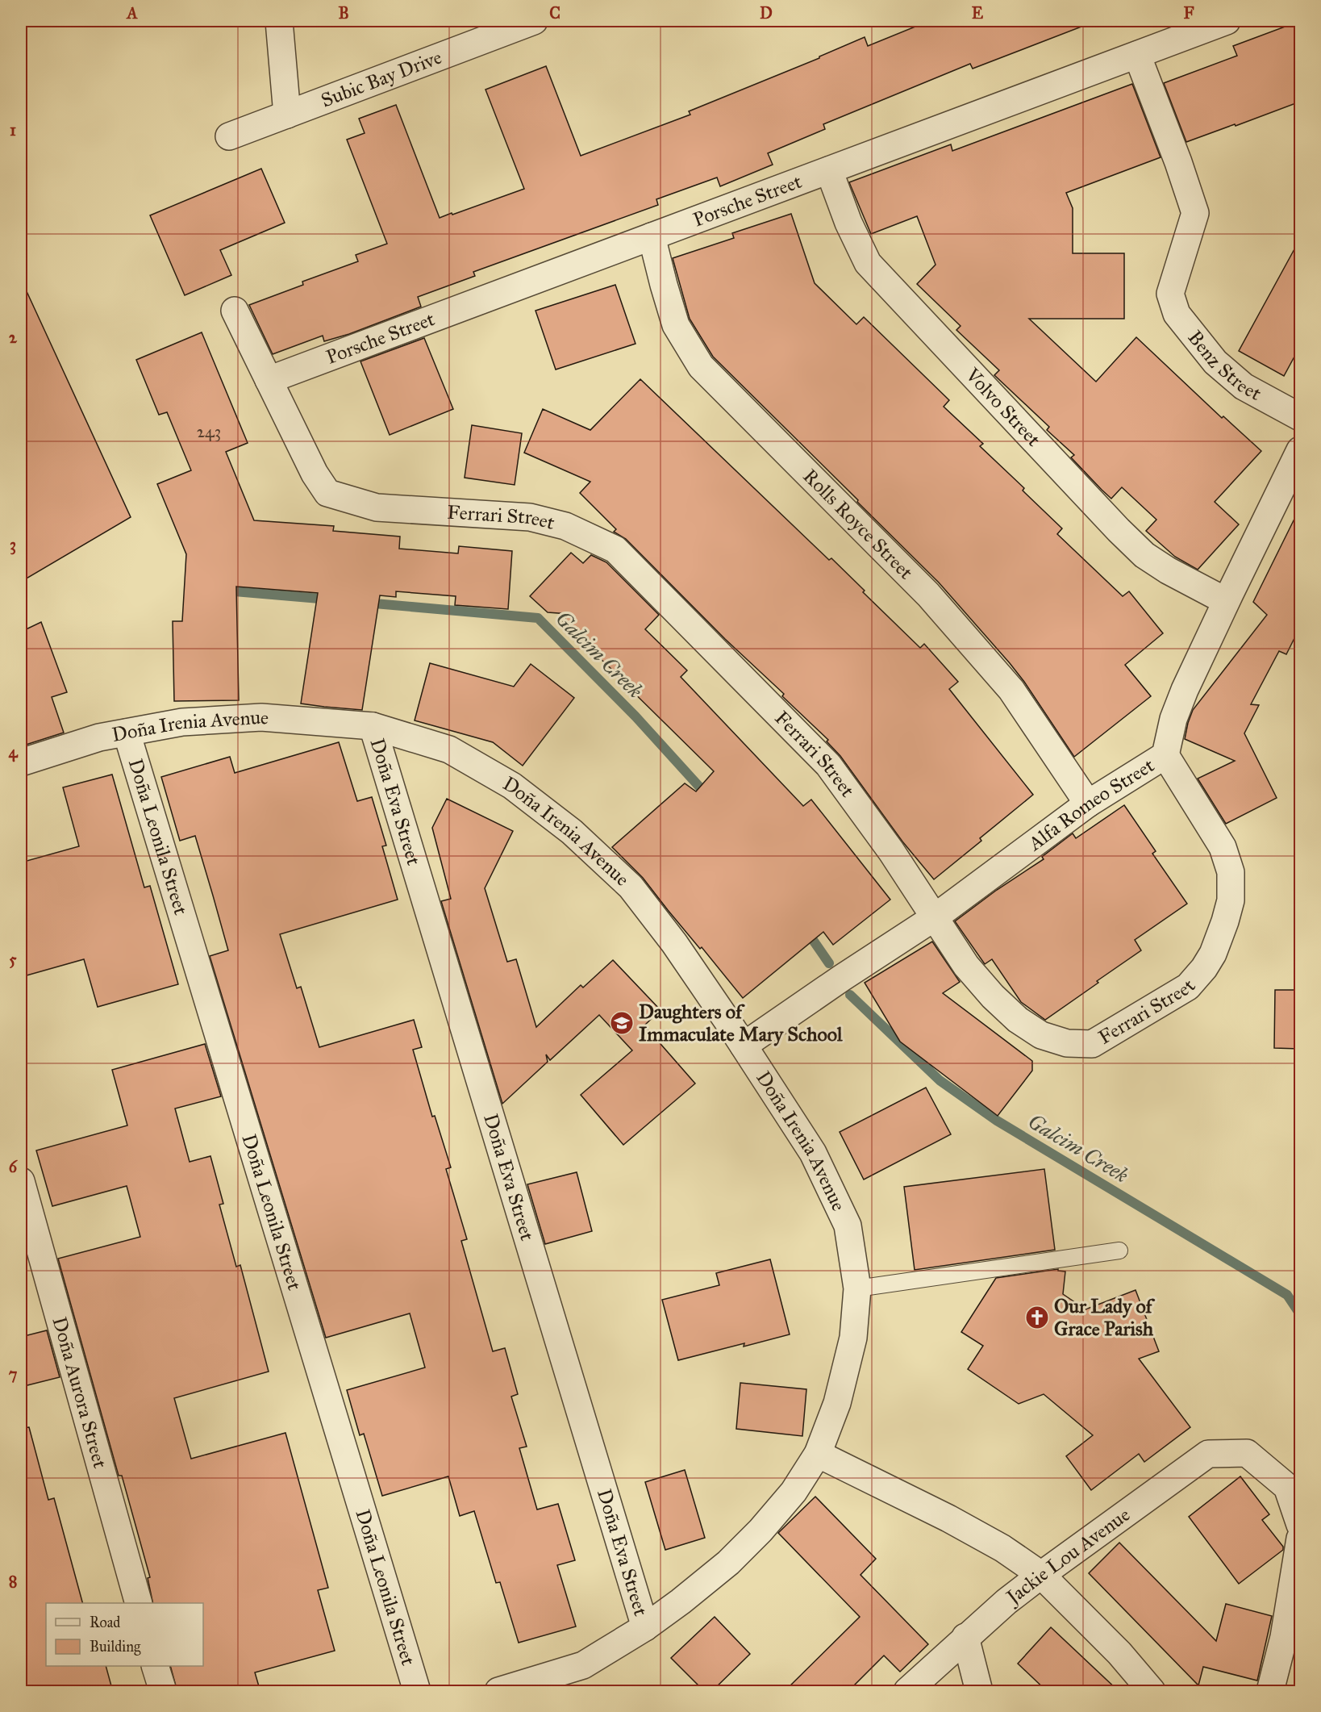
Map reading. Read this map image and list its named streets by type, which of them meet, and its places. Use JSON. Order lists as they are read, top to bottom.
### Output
{
  "streets": {
    "street": [
      "Subic Bay Drive",
      "Porsche Street",
      "Benz Street",
      "Volvo Street",
      "Ferrari Street",
      "Rolls Royce Street",
      "Doña Irenia Avenue",
      "Doña Eva Street",
      "Alfa Romeo Street",
      "Doña Leonila Street",
      "Doña Aurora Street",
      "Jackie Lou Avenue"
    ]
  },
  "crossings": [
    ["Porsche Street", "Benz Street"],
    ["Porsche Street", "Volvo Street"],
    ["Porsche Street", "Ferrari Street"],
    ["Porsche Street", "Rolls Royce Street"],
    ["Volvo Street", "Alfa Romeo Street"],
    ["Ferrari Street", "Alfa Romeo Street"],
    ["Rolls Royce Street", "Alfa Romeo Street"],
    ["Doña Irenia Avenue", "Doña Eva Street"],
    ["Doña Irenia Avenue", "Alfa Romeo Street"],
    ["Doña Irenia Avenue", "Doña Leonila Street"]
  ],
  "water": ["Galcim Creek"],
  "places": {
    "school or university": ["Daughters of Immaculate Mary School"],
    "church": ["Our Lady of Grace Parish"]
  },
  "house_numbers": ["243"],
  "legend": ["Road", "Building"],
  "grid": {
    "columns": [
      "A",
      "B",
      "C",
      "D",
      "E",
      "F"
    ],
    "rows": [
      "1",
      "2",
      "3",
      "4",
      "5",
      "6",
      "7",
      "8"
    ]
  }
}
